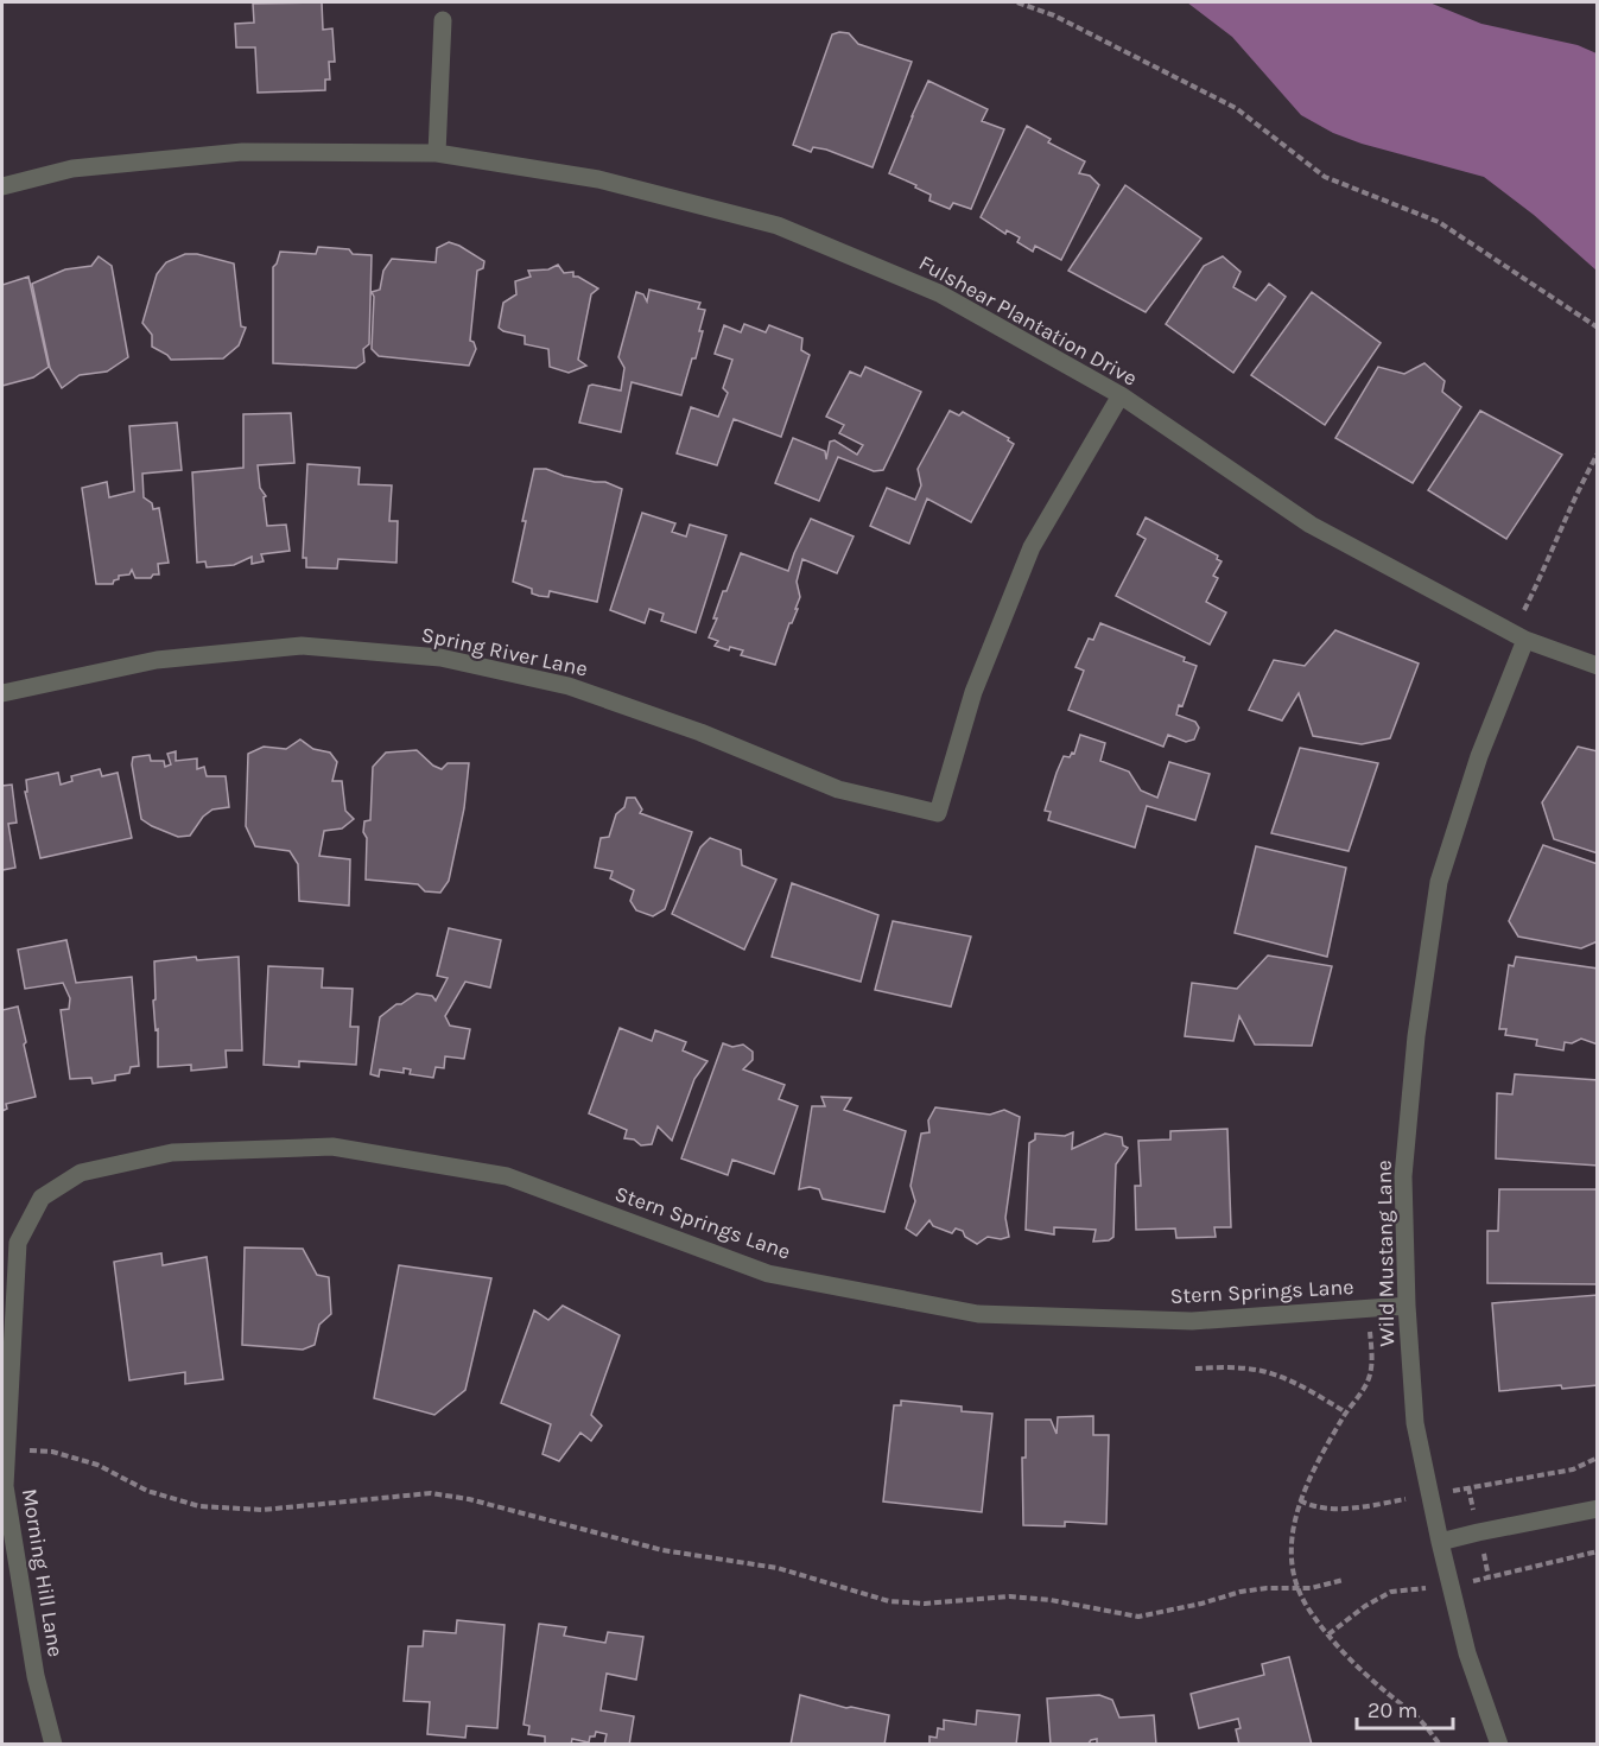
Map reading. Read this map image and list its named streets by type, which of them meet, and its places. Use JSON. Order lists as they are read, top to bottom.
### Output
{
  "streets": {
    "street": [
      "Fulshear Plantation Drive",
      "Spring River Lane",
      "Stern Springs Lane",
      "Wild Mustang Lane",
      "Morning Hill Lane"
    ]
  },
  "crossings": [
    ["Fulshear Plantation Drive", "Spring River Lane"],
    ["Fulshear Plantation Drive", "Wild Mustang Lane"],
    ["Stern Springs Lane", "Wild Mustang Lane"],
    ["Stern Springs Lane", "Morning Hill Lane"]
  ],
  "scale_bar": "20 m"
}
